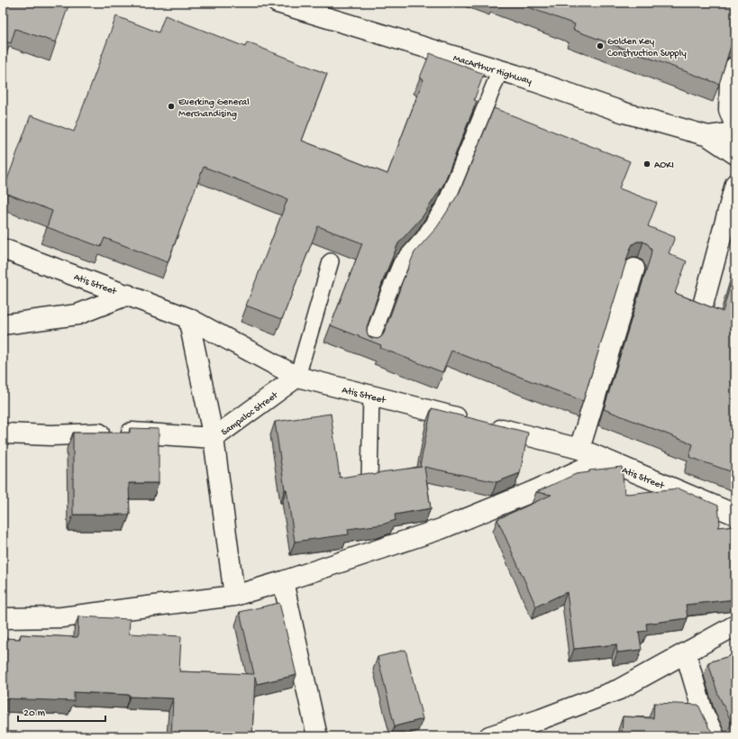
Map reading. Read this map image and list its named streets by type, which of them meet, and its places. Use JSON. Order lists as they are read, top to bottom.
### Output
{
  "streets": {
    "main road": ["MacArthur Highway", "Atis Street", "Sampaloc Street"]
  },
  "crossings": [
    ["Atis Street", "Sampaloc Street"]
  ],
  "places": ["Golden Key Construction Supply", "Everking General Merchandising", "AOKI"],
  "scale_bar": "20 m"
}
